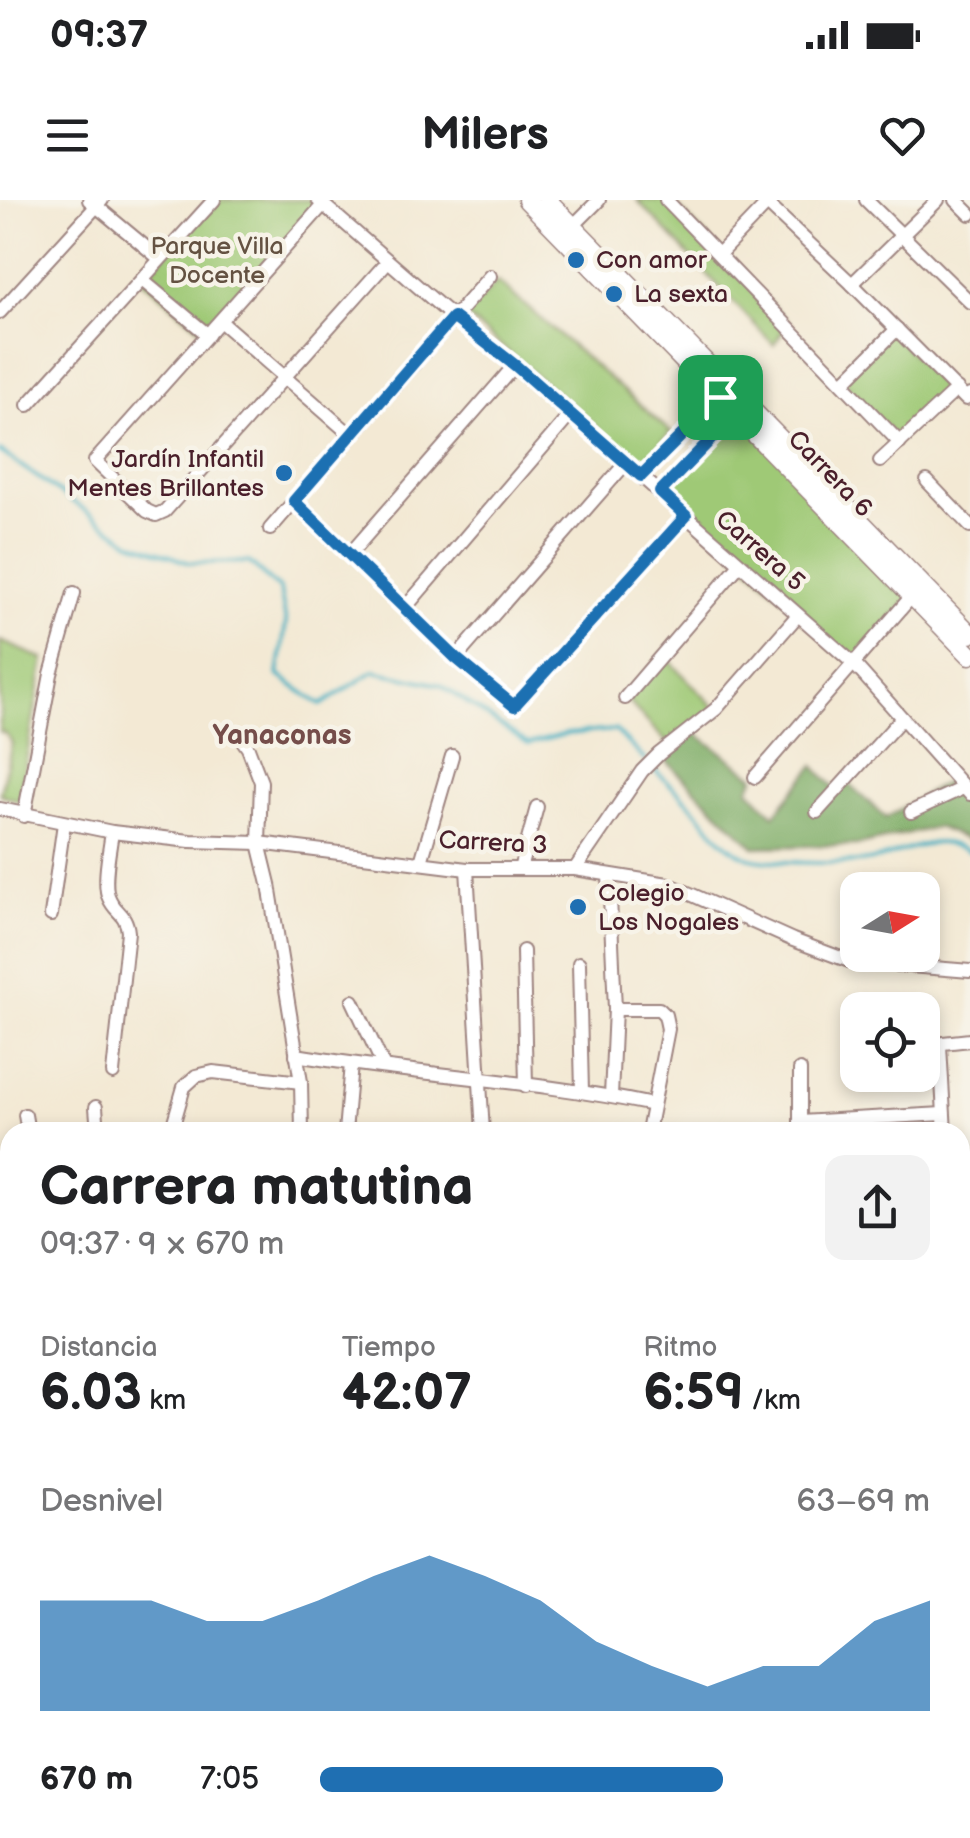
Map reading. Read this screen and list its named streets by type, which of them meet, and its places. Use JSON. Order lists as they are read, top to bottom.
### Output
{
  "streets": {
    "main road": ["Carrera 6"],
    "street": ["Carrera 5", "Carrera 3"]
  },
  "districts": ["Yanaconas"],
  "parks": ["Parque Villa Docente"],
  "places": [
    "Con amor",
    "La sexta",
    "Jardín Infantil Mentes Brillantes",
    "Colegio Los Nogales"
  ],
  "north": "right",
  "page": {
    "status": "09:37",
    "header": "Milers",
    "heading": ["Carrera matutina", "09:37 · 9 × 670 m"],
    "stats": [
      ["Distancia", "6.03 km"],
      ["Tiempo", "42:07"],
      ["Ritmo", "6:59 /km"]
    ],
    "chart": ["Desnivel", "63–69 m"],
    "list": [
      {
        "name": "670 m",
        "note": "7:05"
      }
    ]
  }
}
